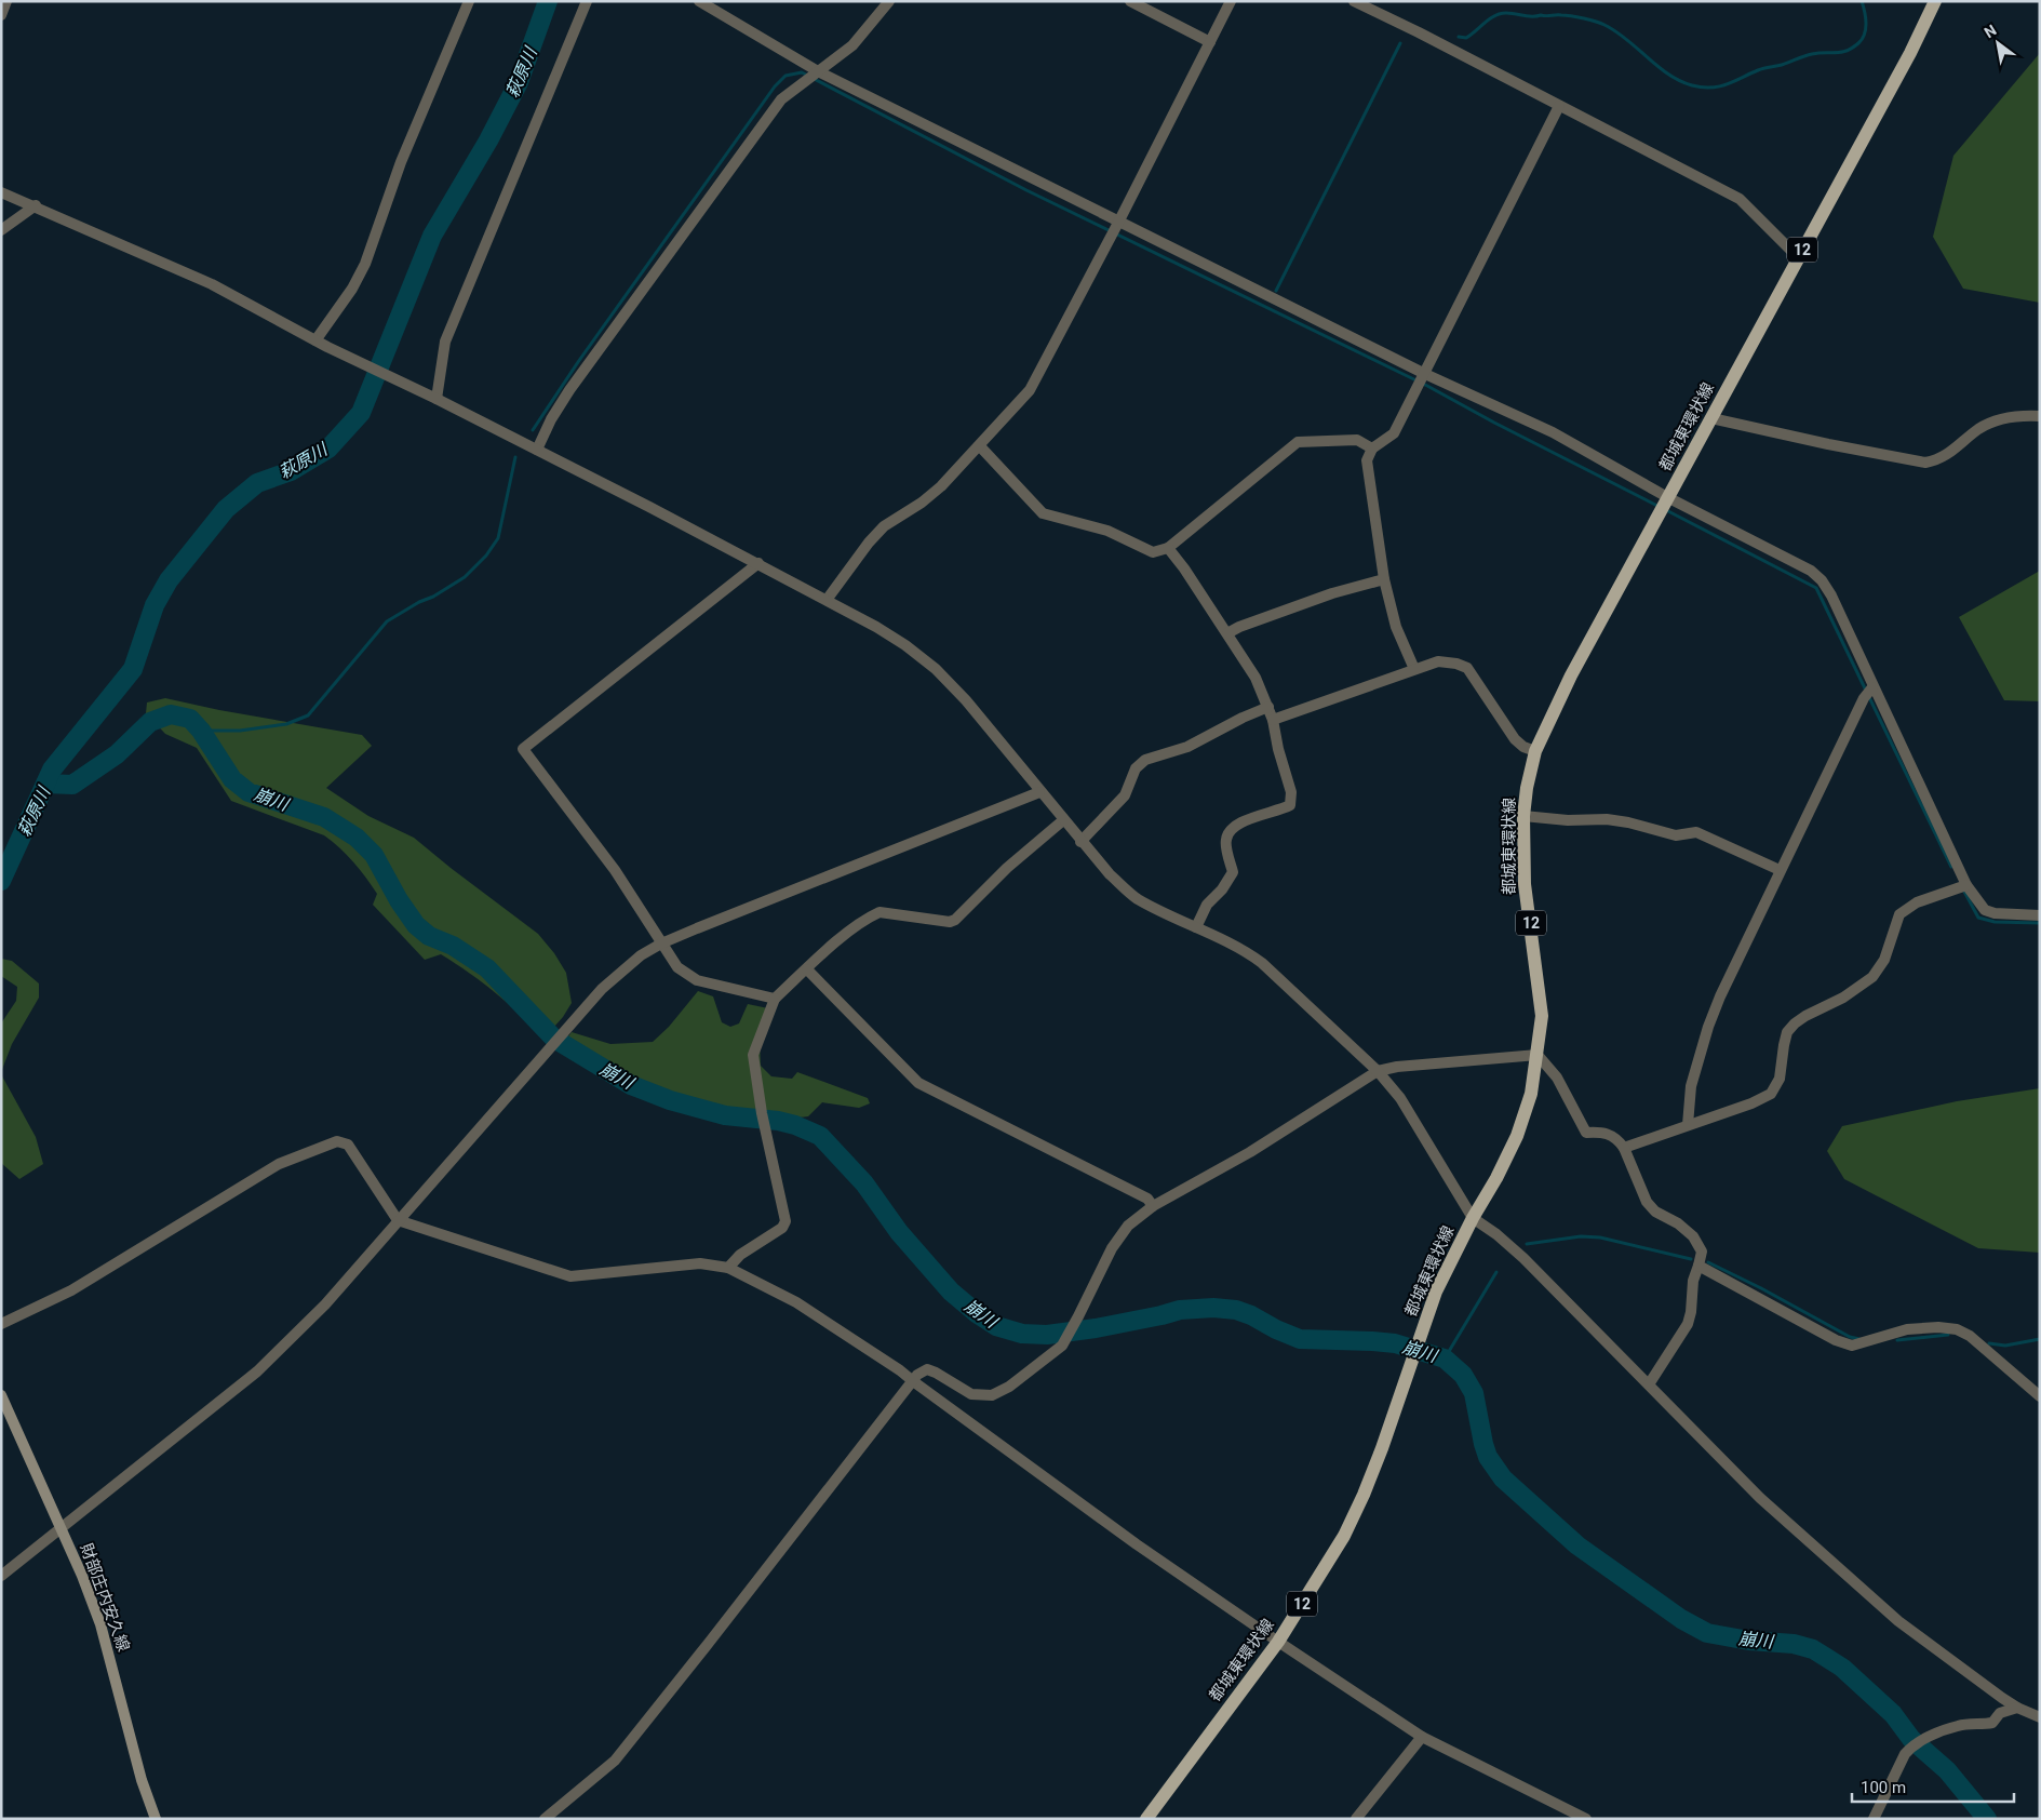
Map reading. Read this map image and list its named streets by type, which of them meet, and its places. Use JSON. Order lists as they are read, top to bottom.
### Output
{
  "streets": {
    "main road": ["12", "都城東環状線", "財部庄内安久線"]
  },
  "water": ["萩原川", "崩川"],
  "scale_bar": "100 m",
  "north": "top left"
}
